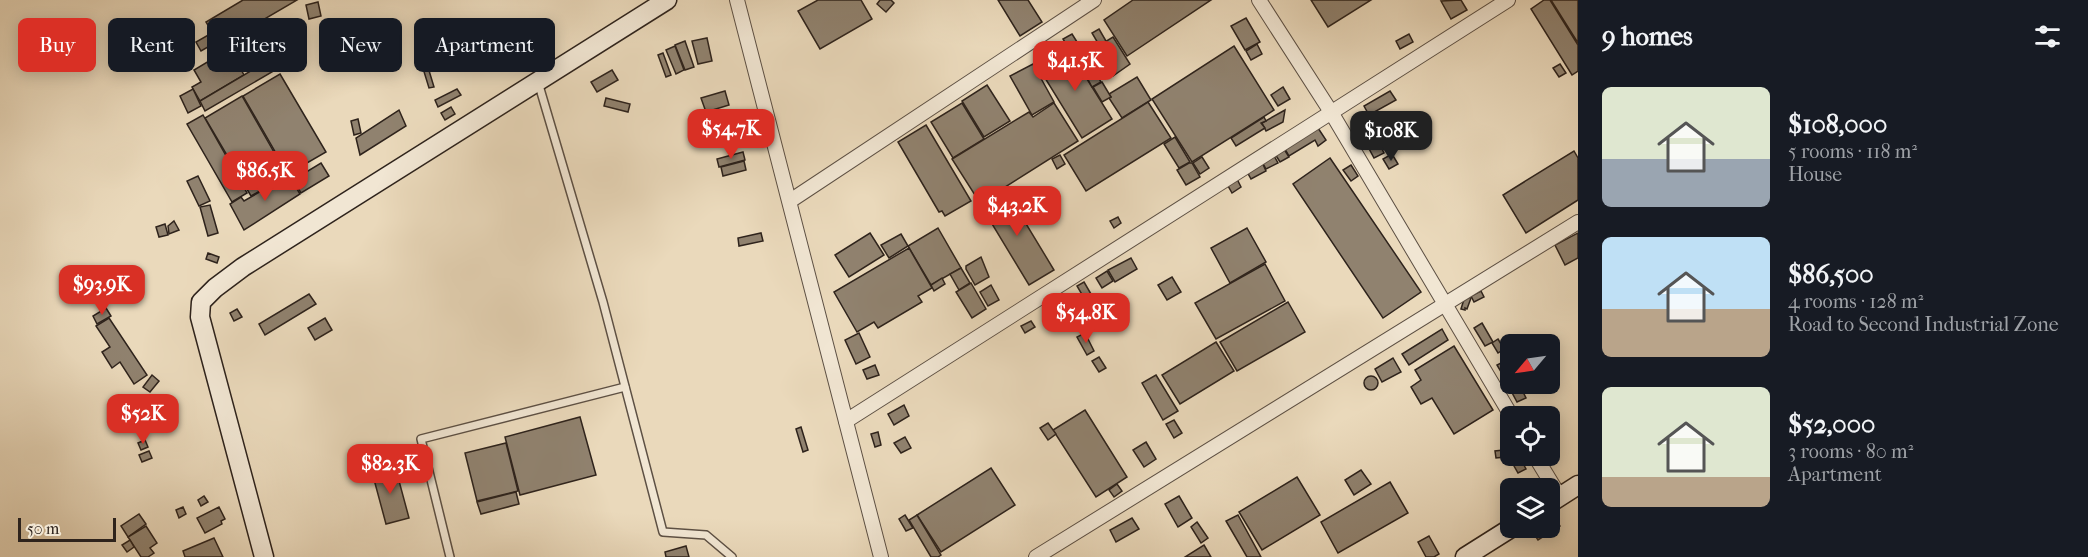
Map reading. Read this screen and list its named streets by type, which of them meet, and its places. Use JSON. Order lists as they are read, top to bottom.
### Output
{
  "scale_bar": "50 m",
  "north": "bottom left",
  "page": {
    "heading": "9 homes",
    "chip": [
      "Buy",
      "Rent",
      "Filters",
      "New",
      "Apartment"
    ],
    "price": [
      "$41.5K",
      "$54.7K",
      "$108K",
      "$86.5K",
      "$43.2K",
      "$93.9K",
      "$54.8K",
      "$52K",
      "$82.3K"
    ],
    "list": [
      {
        "name": "$108,000",
        "note": "5 rooms · 118 m² · House"
      },
      {
        "name": "$86,500",
        "note": "4 rooms · 128 m² · Road to Second Industrial Zone"
      },
      {
        "name": "$52,000",
        "note": "3 rooms · 80 m² · Apartment"
      }
    ],
    "scale": "50 m"
  }
}
